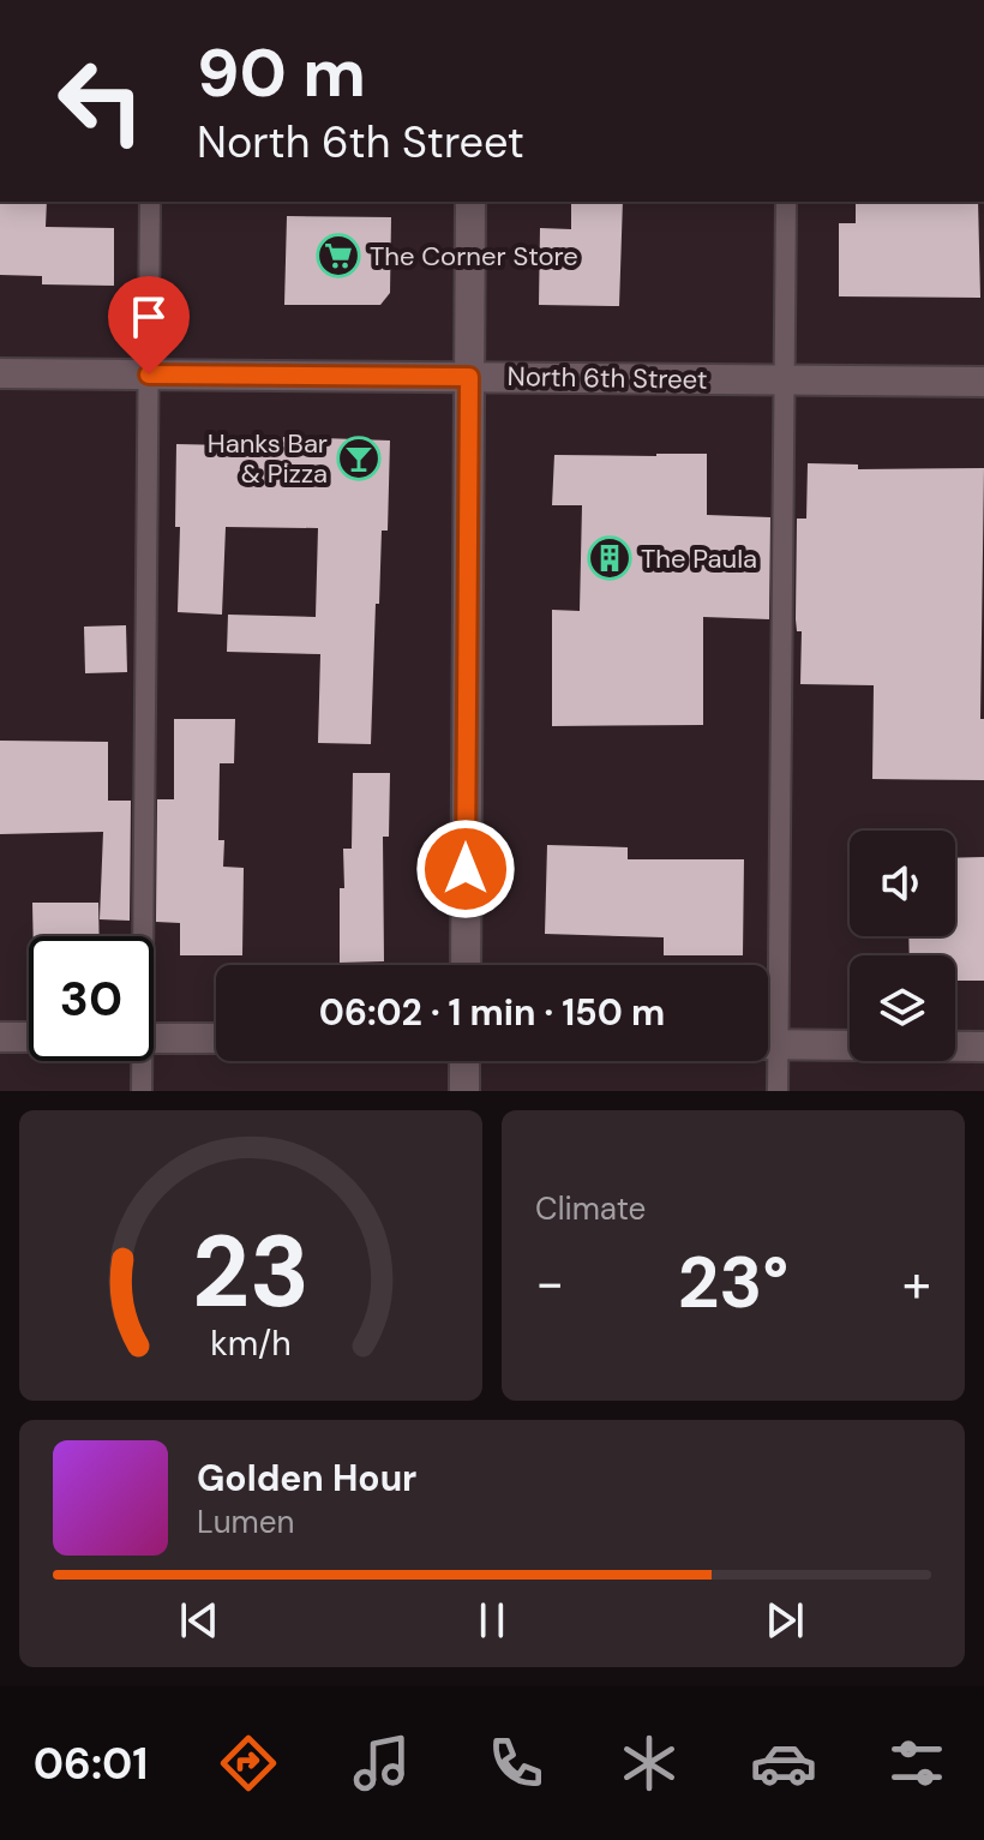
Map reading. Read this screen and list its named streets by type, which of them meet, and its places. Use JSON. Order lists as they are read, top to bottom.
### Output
{
  "streets": {
    "street": ["North 6th Street"]
  },
  "places": {
    "supermarket": ["The Corner Store"],
    "bar": ["Hanks Bar & Pizza"],
    "building": ["The Paula"]
  },
  "page": {
    "turn": ["90 m", "North 6th Street"],
    "limit": "30",
    "trip": "06:02 · 1 min · 150 m",
    "tile": "Climate",
    "heat": ["−", "23°", "+"],
    "song": ["Golden Hour", "Lumen"],
    "tabs": "06:01",
    "gauge": ["23", "km/h"]
  }
}
